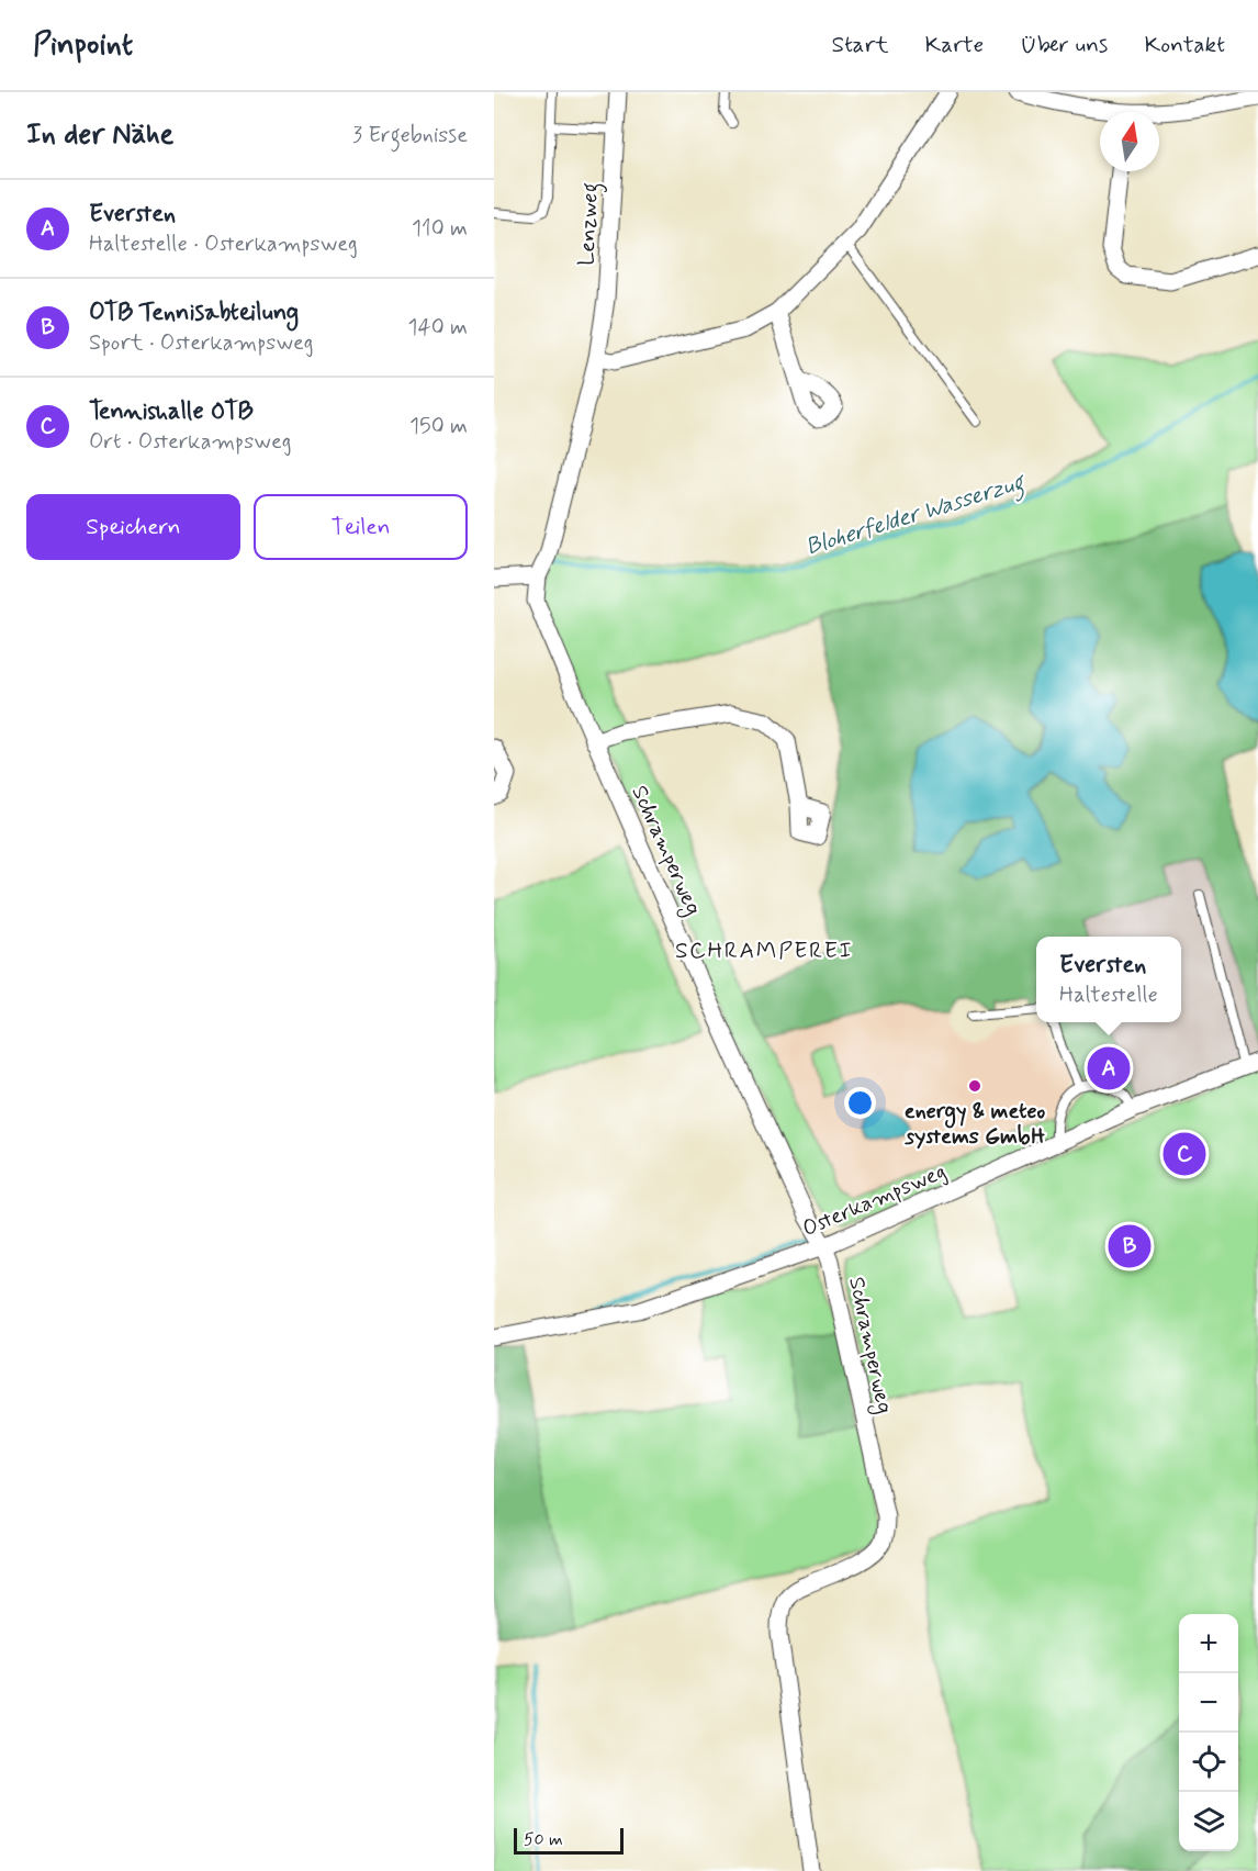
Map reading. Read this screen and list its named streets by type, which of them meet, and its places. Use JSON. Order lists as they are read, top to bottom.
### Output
{
  "streets": {
    "street": ["Lenzweg", "Schramperweg", "Osterkampsweg"]
  },
  "crossings": [
    ["Lenzweg", "Schramperweg"],
    ["Schramperweg", "Osterkampsweg"]
  ],
  "districts": ["SCHRAMPEREI"],
  "water": ["Bloherfelder Wasserzug"],
  "places": ["energy & meteo systems GmbH"],
  "scale_bar": "50 m",
  "north": "top",
  "page": {
    "header": "Pinpoint",
    "nav": [
      "Start",
      "Karte",
      "Über uns",
      "Kontakt"
    ],
    "heading": ["In der Nähe", "3 Ergebnisse"],
    "list": [
      {
        "mark": "A",
        "name": "Eversten",
        "note": "Haltestelle · Osterkampsweg",
        "value": "110 m"
      },
      {
        "mark": "B",
        "name": "OTB Tennisabteilung",
        "note": "Sport · Osterkampsweg",
        "value": "140 m"
      },
      {
        "mark": "C",
        "name": "Tennishalle OTB",
        "note": "Ort · Osterkampsweg",
        "value": "150 m"
      }
    ],
    "buttons": ["Speichern", "Teilen"],
    "popup": ["Eversten", "Haltestelle"],
    "pins": ["A", "C", "B"],
    "map_buttons": ["+", "−"],
    "scale": "50 m"
  }
}
